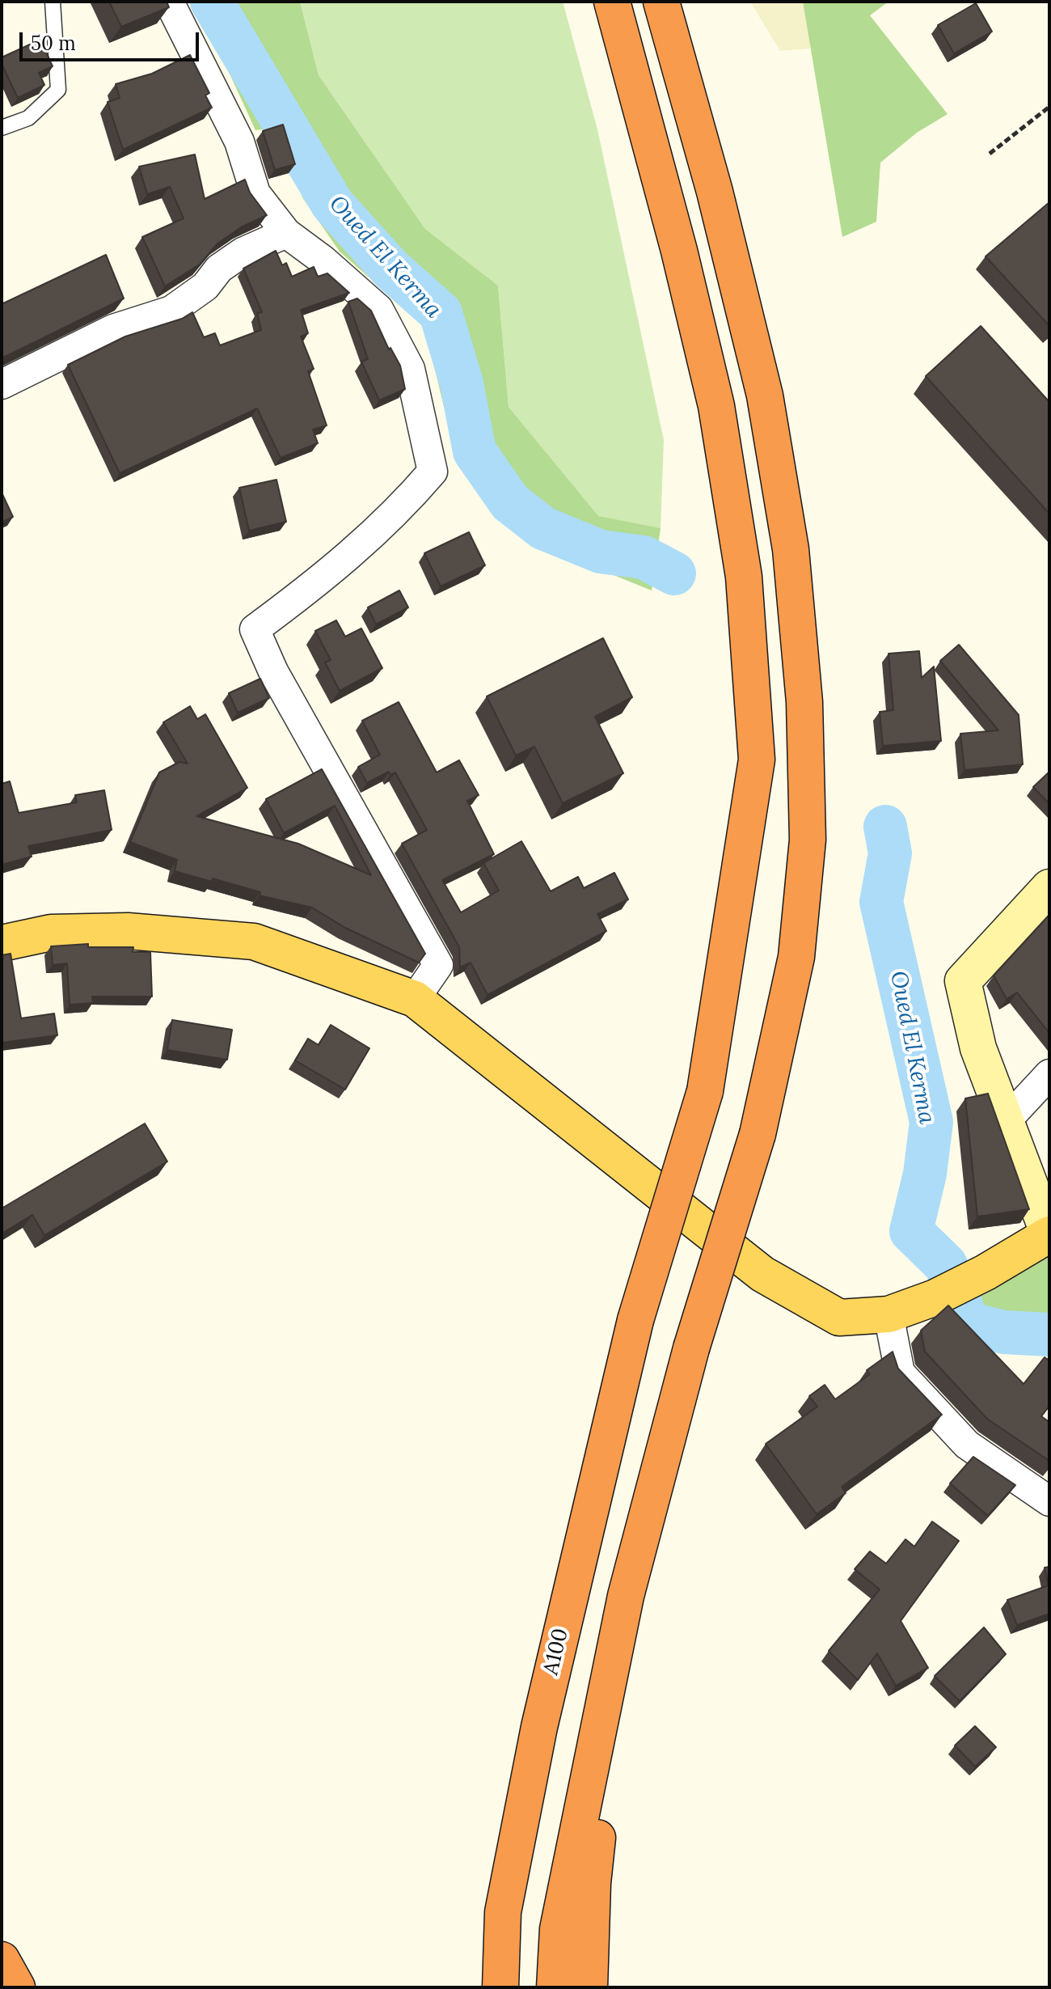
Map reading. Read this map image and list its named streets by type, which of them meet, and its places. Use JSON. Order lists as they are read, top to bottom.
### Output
{
  "streets": {
    "highway": ["A100"]
  },
  "water": ["Oued El Kerma"],
  "scale_bar": "50 m"
}
